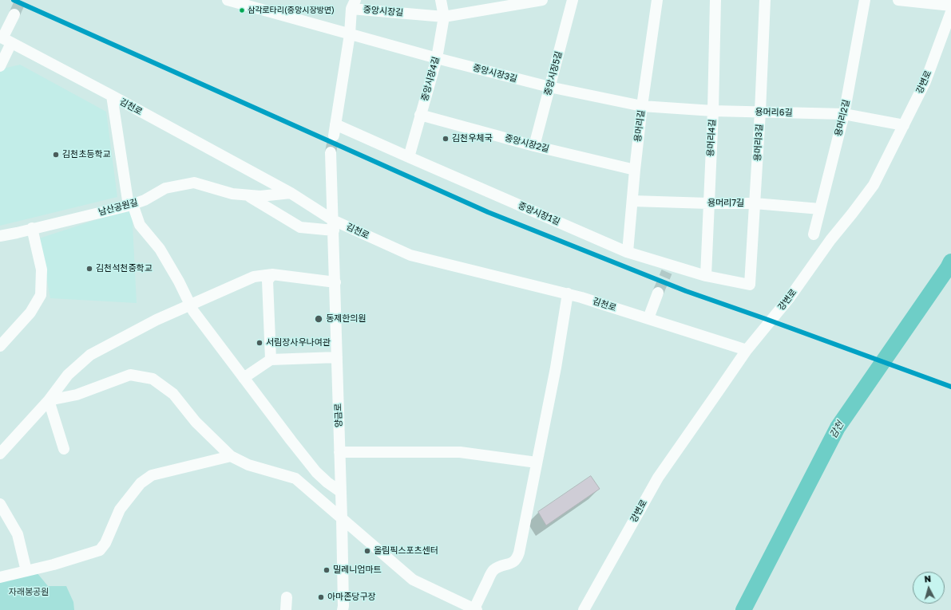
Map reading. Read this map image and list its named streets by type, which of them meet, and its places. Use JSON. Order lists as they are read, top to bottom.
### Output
{
  "streets": {
    "street": [
      "중앙시장길",
      "중앙시장3길",
      "중앙시장5길",
      "중앙시장4길",
      "강변로",
      "김천로",
      "용머리6길",
      "용머리2길",
      "용머리길",
      "용머리4길",
      "용머리3길",
      "중앙시장2길",
      "용머리7길",
      "남산공원길",
      "중앙시장1길",
      "양금로"
    ]
  },
  "crossings": [
    ["중앙시장길", "중앙시장3길"],
    ["중앙시장길", "중앙시장4길"],
    ["중앙시장길", "중앙시장1길"],
    ["중앙시장3길", "중앙시장5길"],
    ["중앙시장3길", "중앙시장4길"],
    ["중앙시장3길", "용머리6길"],
    ["중앙시장3길", "용머리길"],
    ["중앙시장5길", "중앙시장2길"],
    ["중앙시장4길", "중앙시장2길"],
    ["중앙시장4길", "중앙시장1길"],
    ["강변로", "김천로"],
    ["강변로", "용머리6길"],
    ["김천로", "남산공원길"],
    ["김천로", "양금로"],
    ["용머리6길", "용머리2길"],
    ["용머리6길", "용머리길"],
    ["용머리6길", "용머리4길"],
    ["용머리6길", "용머리3길"],
    ["용머리2길", "용머리7길"],
    ["용머리길", "중앙시장2길"],
    ["용머리길", "용머리7길"],
    ["용머리길", "중앙시장1길"],
    ["용머리4길", "용머리7길"],
    ["용머리4길", "중앙시장1길"],
    ["용머리3길", "용머리7길"],
    ["용머리3길", "중앙시장1길"]
  ],
  "water": ["감천"],
  "parks": ["자래봉공원"],
  "places": [
    "삼각로타리(중앙시장방면)",
    "김천우체국",
    "김천초등학교",
    "김천석천중학교",
    "동제한의원",
    "서림장사우나여관",
    "올림픽스포츠센터",
    "밀레니엄마트",
    "아마존당구장"
  ],
  "north": "top"
}
